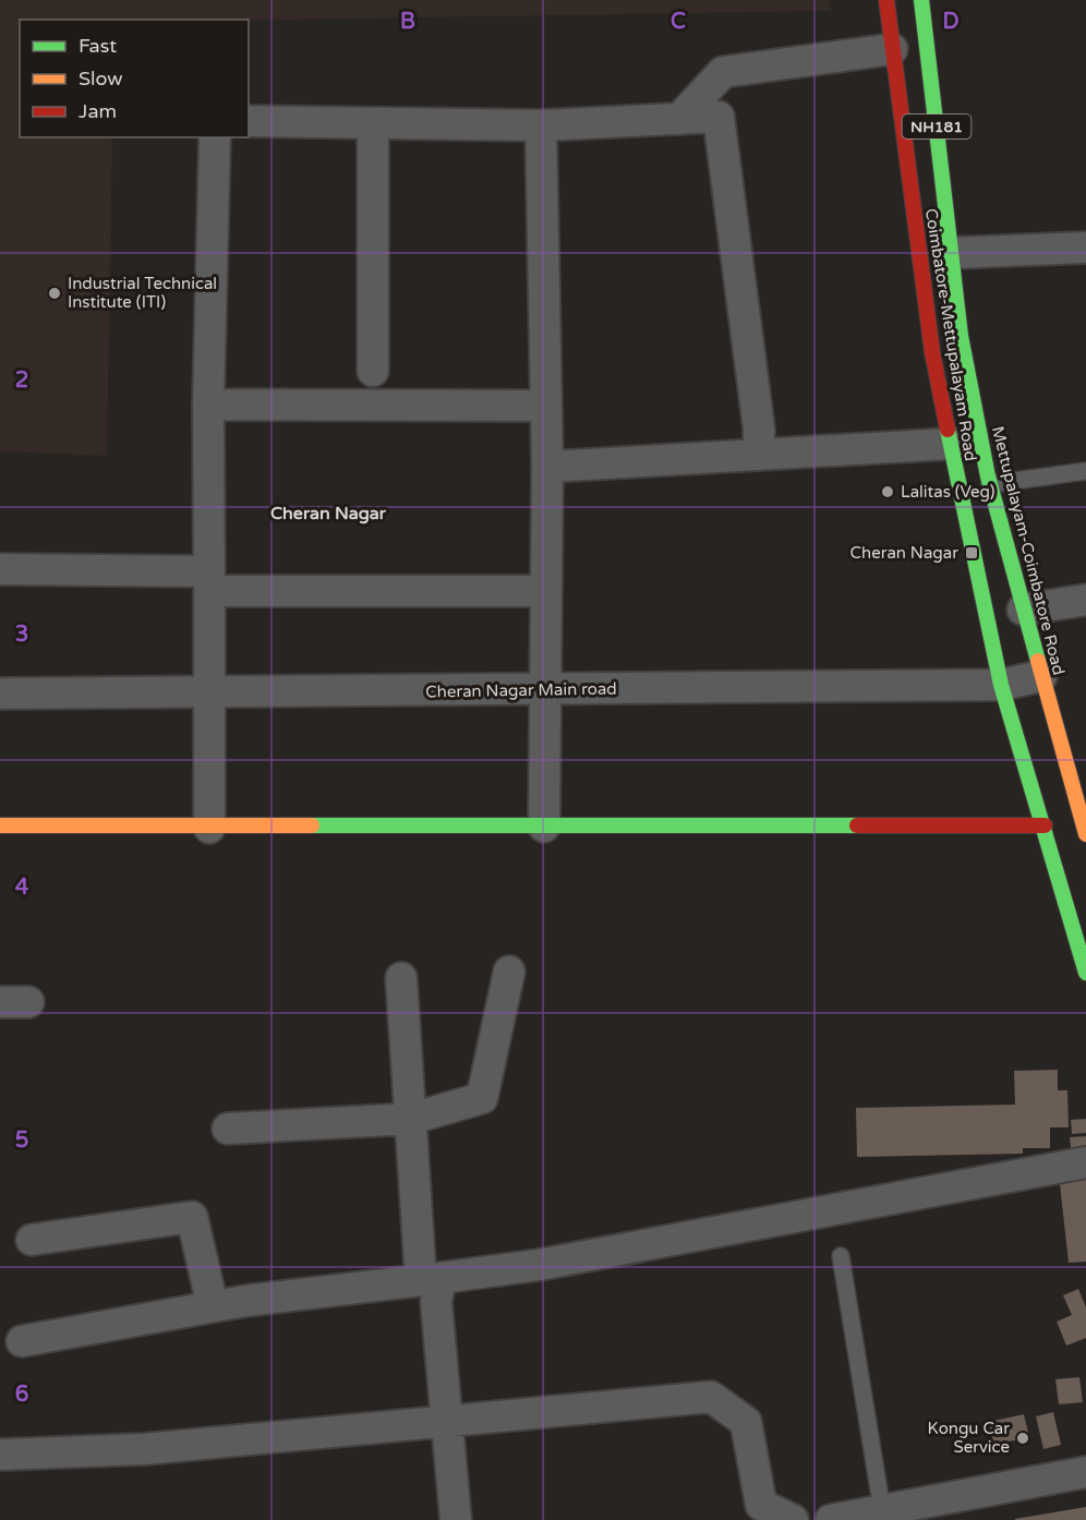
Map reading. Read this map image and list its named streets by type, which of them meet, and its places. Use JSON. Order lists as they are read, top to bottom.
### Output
{
  "streets": {
    "main road": ["NH181", "Coimbatore-Mettupalayam Road", "Mettupalayam-Coimbatore Road"],
    "street": ["Cheran Nagar Main road"]
  },
  "crossings": [
    ["Coimbatore-Mettupalayam Road", "Cheran Nagar Main road"],
    ["Mettupalayam-Coimbatore Road", "Cheran Nagar Main road"]
  ],
  "districts": ["Cheran Nagar"],
  "places": {
    "other": ["Industrial Technical Institute (ITI)", "Lalitas (Veg)", "Kongu Car Service"],
    "transit": ["Cheran Nagar"]
  },
  "legend": ["Fast", "Slow", "Jam"],
  "grid": {
    "columns": ["B", "C", "D"],
    "rows": [
      "2",
      "3",
      "4",
      "5",
      "6"
    ]
  }
}
